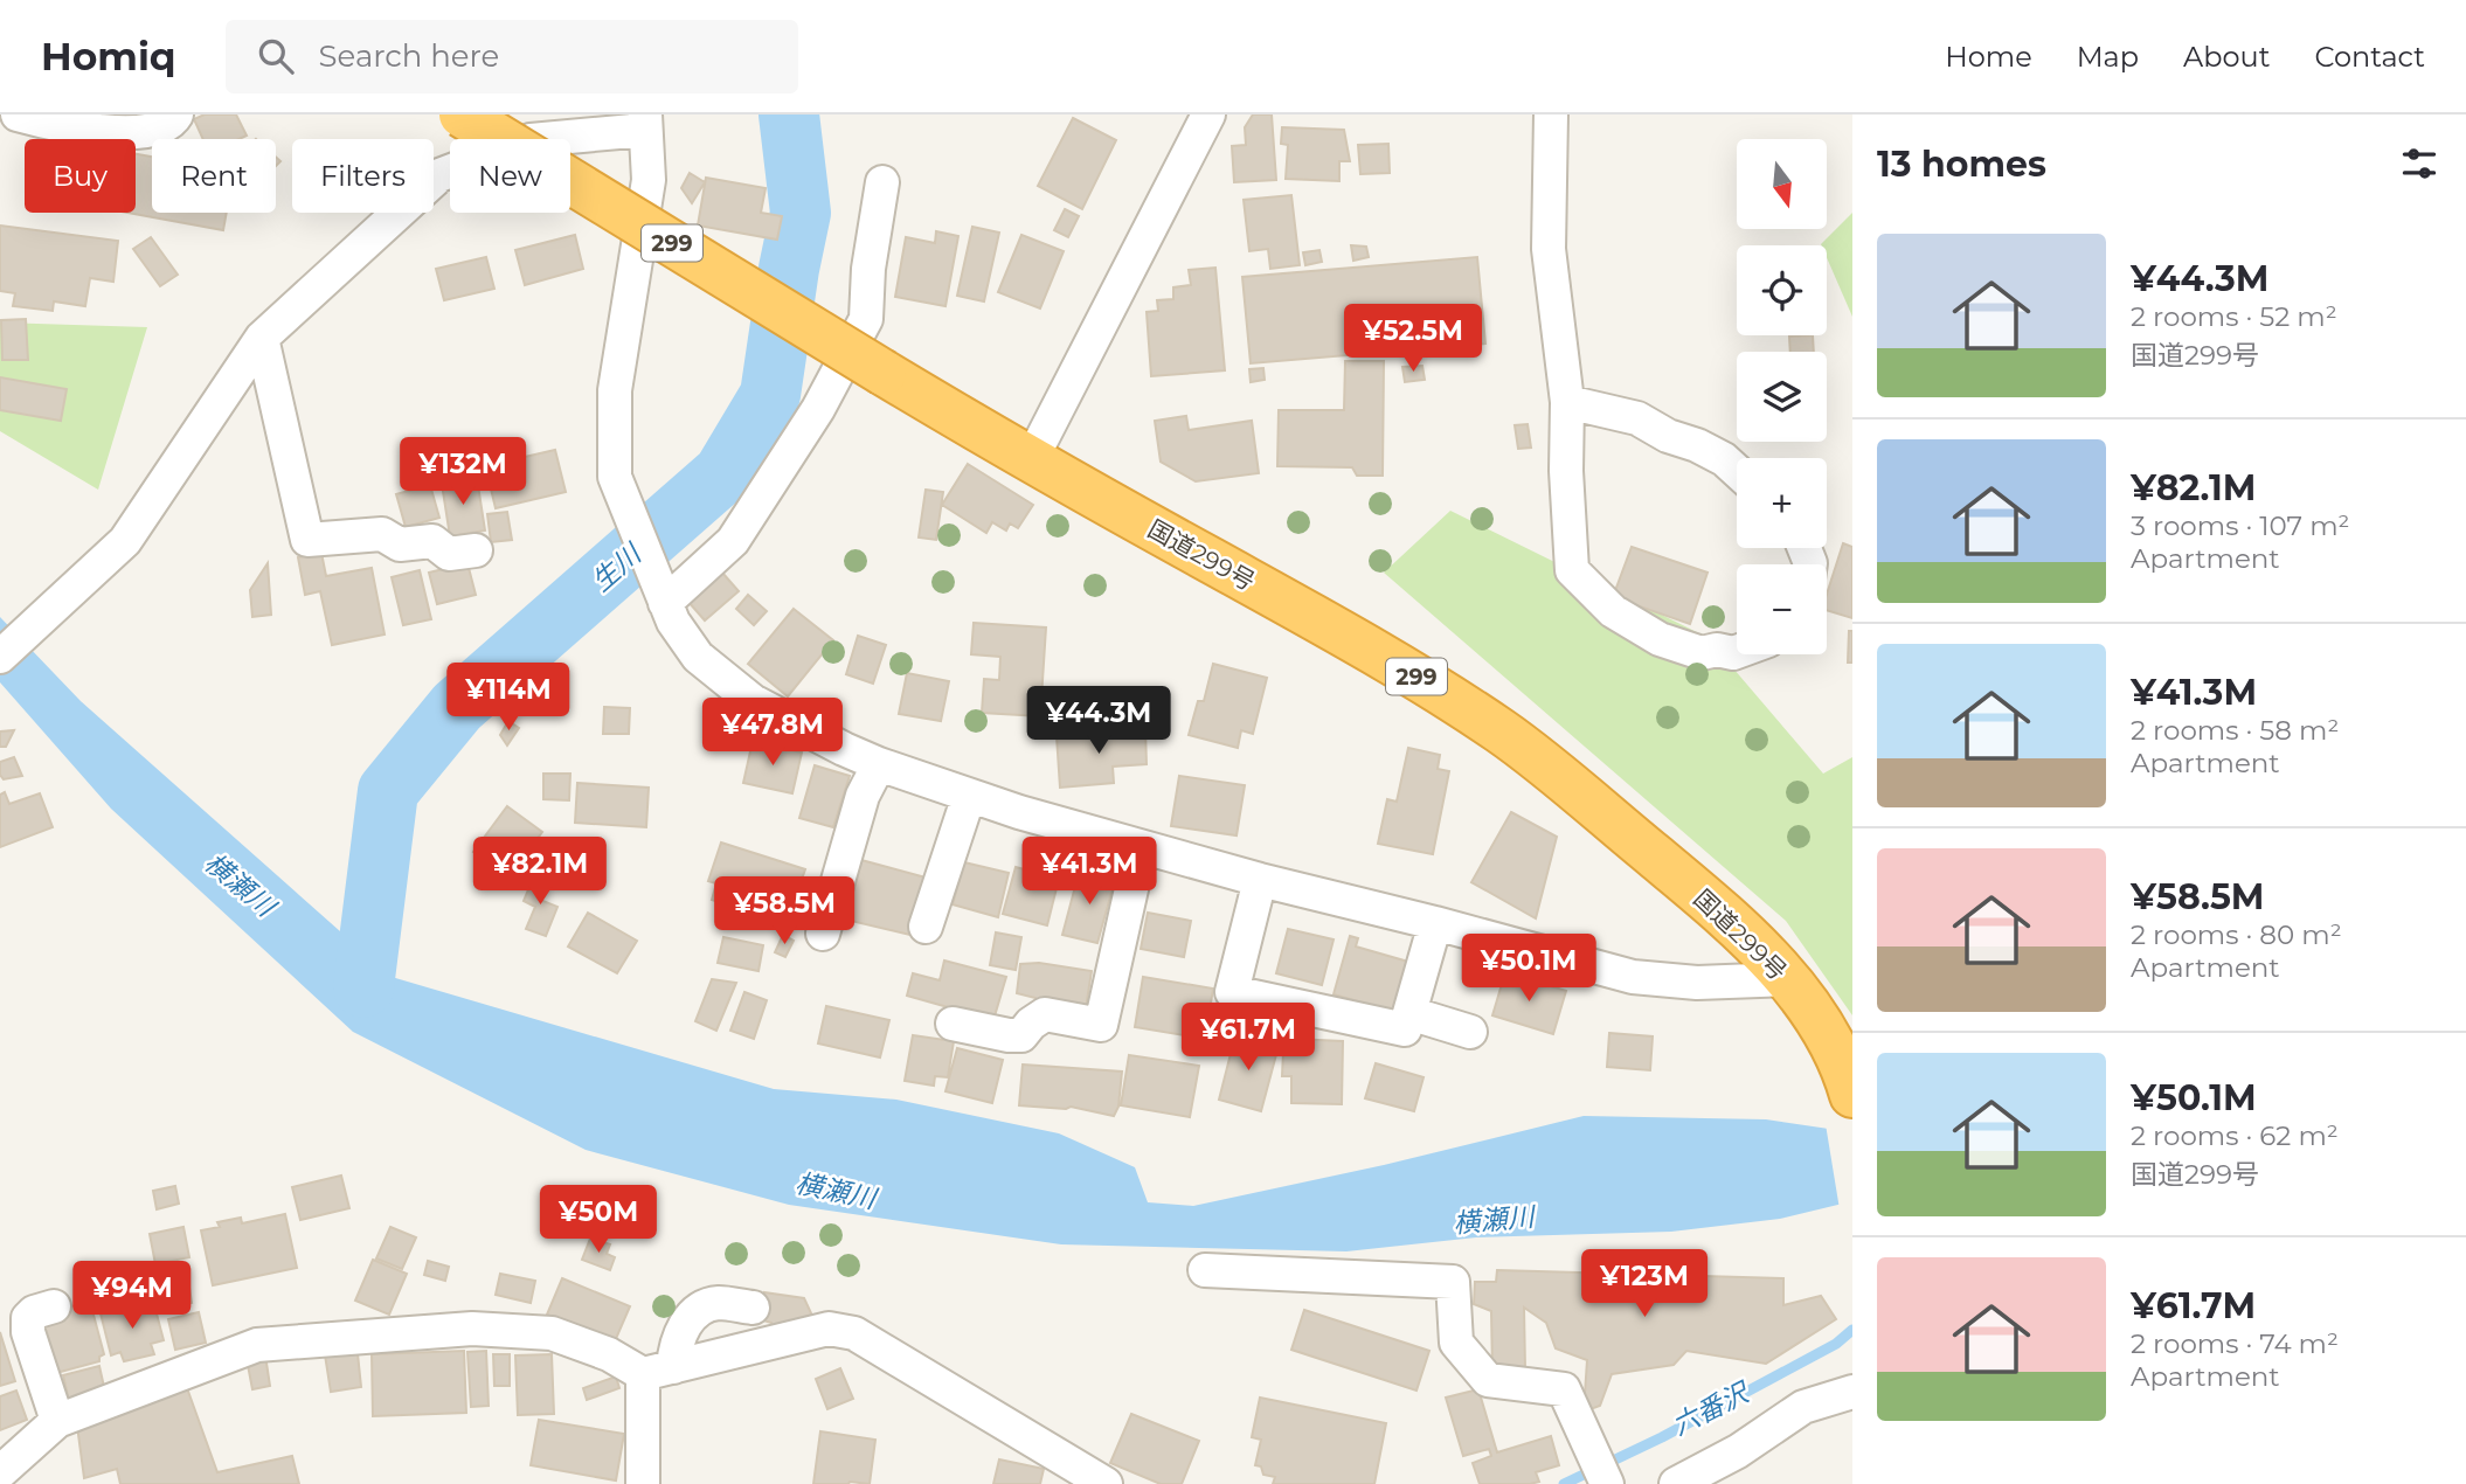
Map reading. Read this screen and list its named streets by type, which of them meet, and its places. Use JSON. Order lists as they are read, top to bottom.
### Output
{
  "streets": {
    "highway": ["299", "国道299号"]
  },
  "water": ["生川", "横瀬川", "六番沢"],
  "north": "bottom",
  "page": {
    "header": "Homiq",
    "search": "Search here",
    "nav": [
      "Home",
      "Map",
      "About",
      "Contact"
    ],
    "heading": "13 homes",
    "map_buttons": ["+", "−"],
    "chip": [
      "Buy",
      "Rent",
      "Filters",
      "New"
    ],
    "list": [
      {
        "name": "¥44.3M",
        "note": "2 rooms · 52 m² · 国道299号"
      },
      {
        "name": "¥82.1M",
        "note": "3 rooms · 107 m² · Apartment"
      },
      {
        "name": "¥41.3M",
        "note": "2 rooms · 58 m² · Apartment"
      },
      {
        "name": "¥58.5M",
        "note": "2 rooms · 80 m² · Apartment"
      },
      {
        "name": "¥50.1M",
        "note": "2 rooms · 62 m² · 国道299号"
      },
      {
        "name": "¥61.7M",
        "note": "2 rooms · 74 m² · Apartment"
      }
    ],
    "price": [
      "¥52.5M",
      "¥132M",
      "¥114M",
      "¥44.3M",
      "¥47.8M",
      "¥82.1M",
      "¥41.3M",
      "¥58.5M",
      "¥50.1M",
      "¥61.7M",
      "¥50M",
      "¥123M",
      "¥94M"
    ]
  }
}
